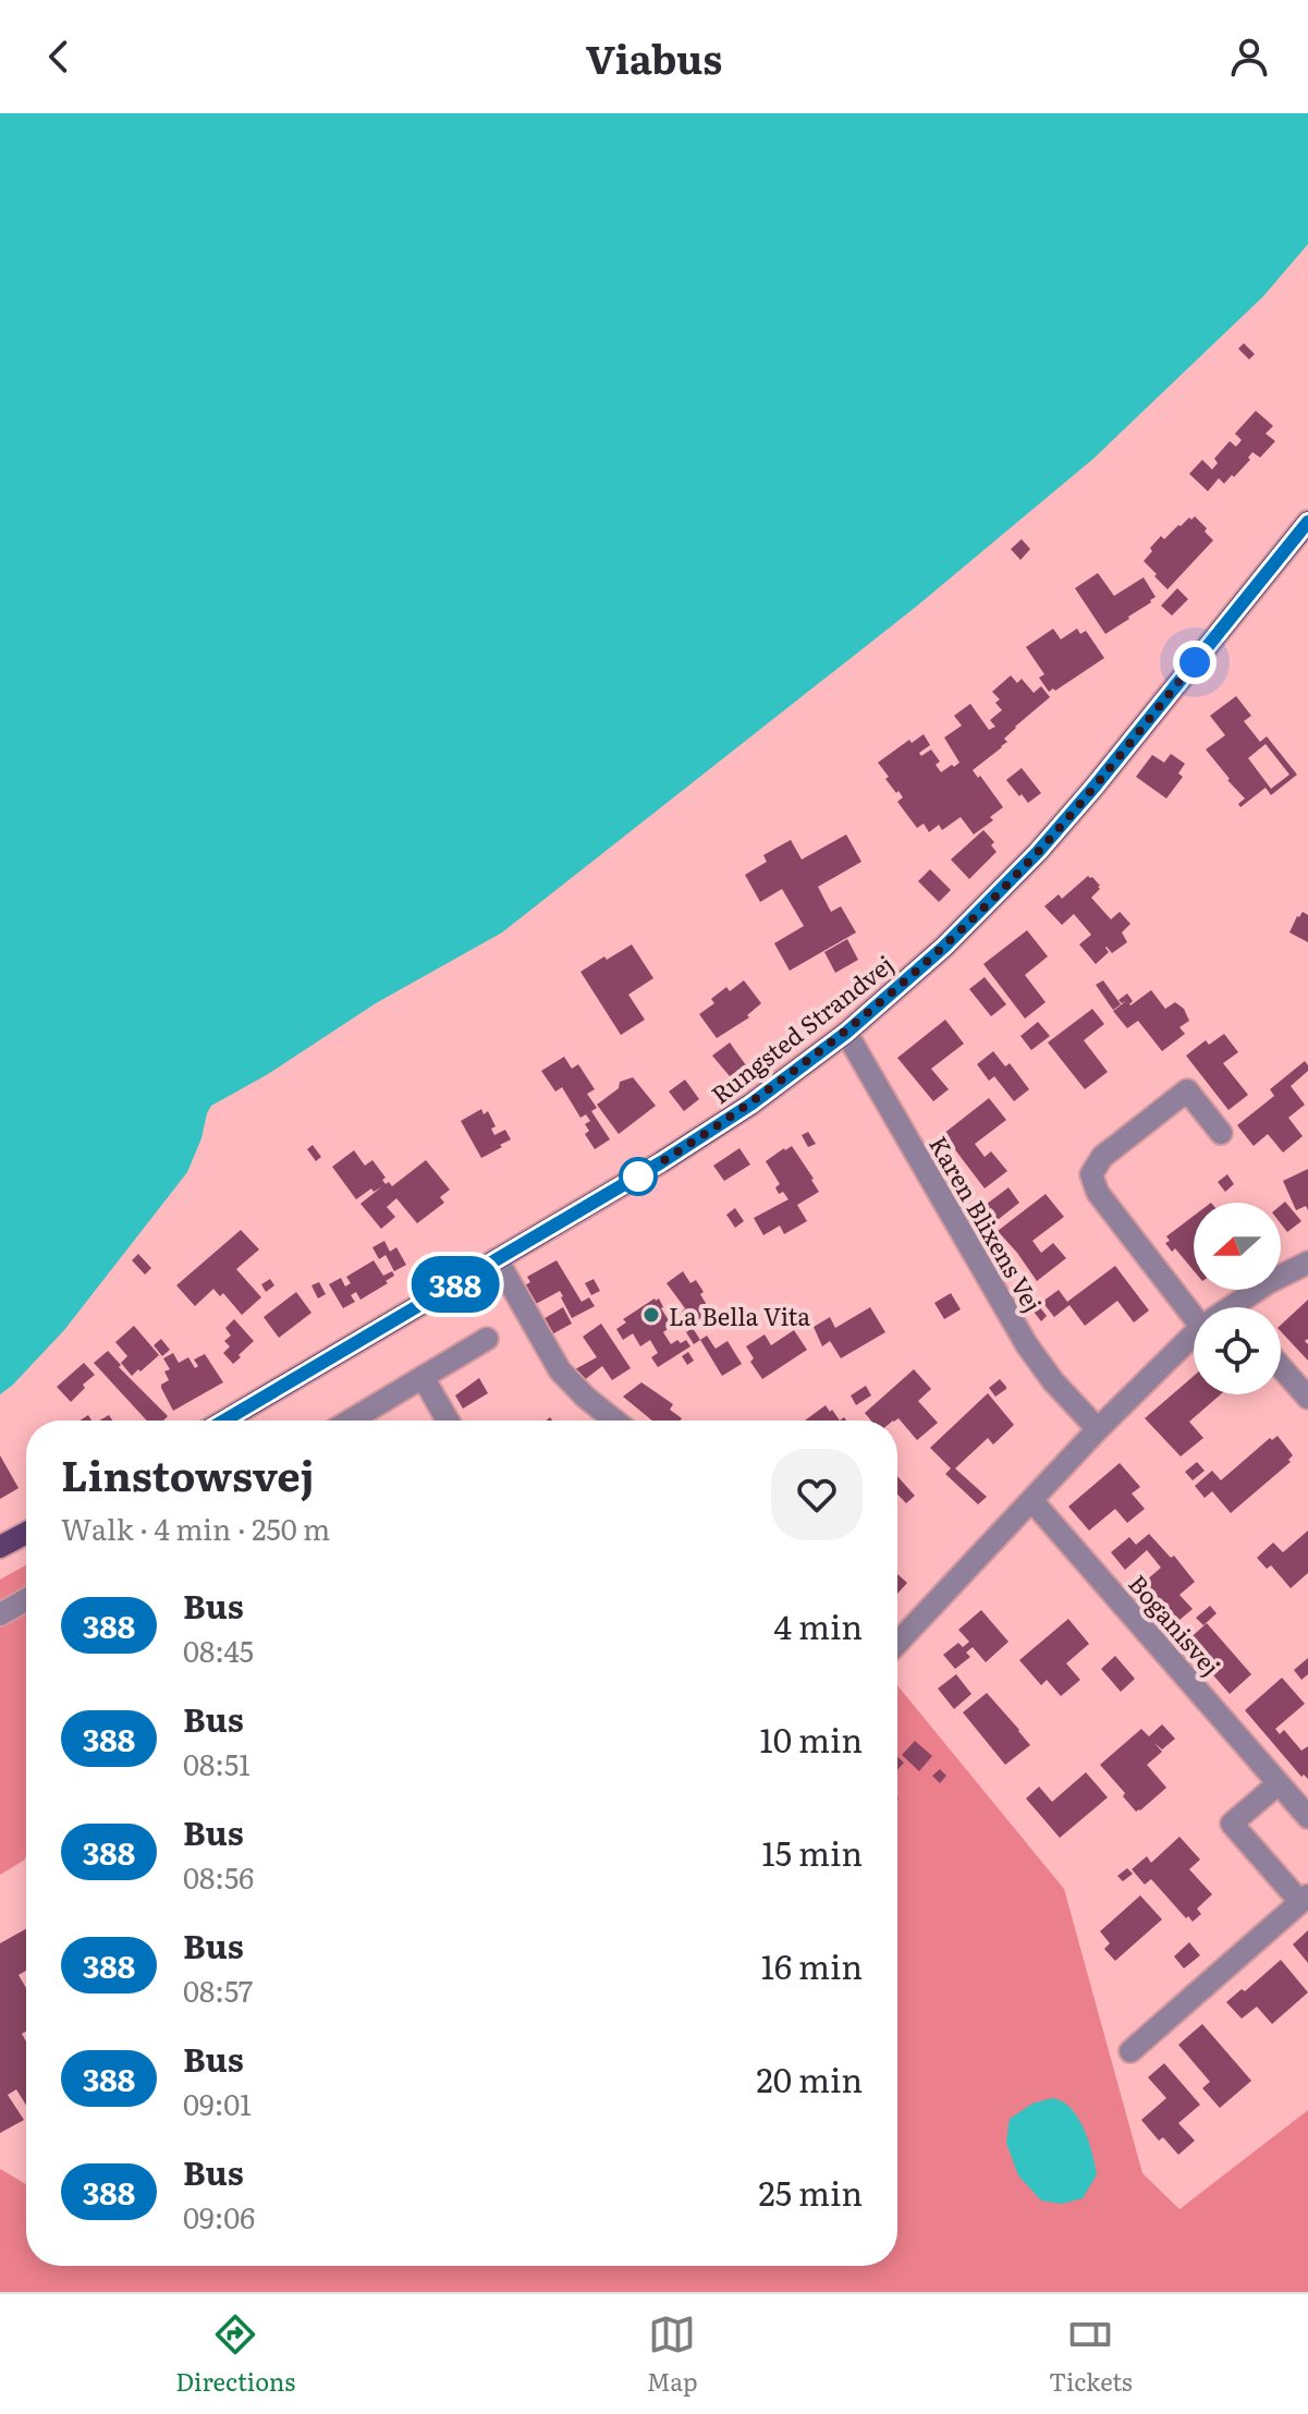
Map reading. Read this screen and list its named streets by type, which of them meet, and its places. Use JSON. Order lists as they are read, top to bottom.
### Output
{
  "streets": {
    "main road": ["Rungsted Strandvej"],
    "street": ["Karen Blixens Vej", "Boganisvej"]
  },
  "crossings": [
    ["Rungsted Strandvej", "Karen Blixens Vej"]
  ],
  "places": ["La Bella Vita"],
  "lines": ["bus line 388"],
  "north": "left",
  "page": {
    "header": "Viabus",
    "on_map": "388",
    "heading": ["Linstowsvej", "Walk · 4 min · 250 m"],
    "list": [
      {
        "mark": "388",
        "name": "Bus",
        "note": "08:45",
        "value": "4 min"
      },
      {
        "mark": "388",
        "name": "Bus",
        "note": "08:51",
        "value": "10 min"
      },
      {
        "mark": "388",
        "name": "Bus",
        "note": "08:56",
        "value": "15 min"
      },
      {
        "mark": "388",
        "name": "Bus",
        "note": "08:57",
        "value": "16 min"
      },
      {
        "mark": "388",
        "name": "Bus",
        "note": "09:01",
        "value": "20 min"
      },
      {
        "mark": "388",
        "name": "Bus",
        "note": "09:06",
        "value": "25 min"
      }
    ],
    "tabs": ["Directions", "Map", "Tickets"]
  }
}
